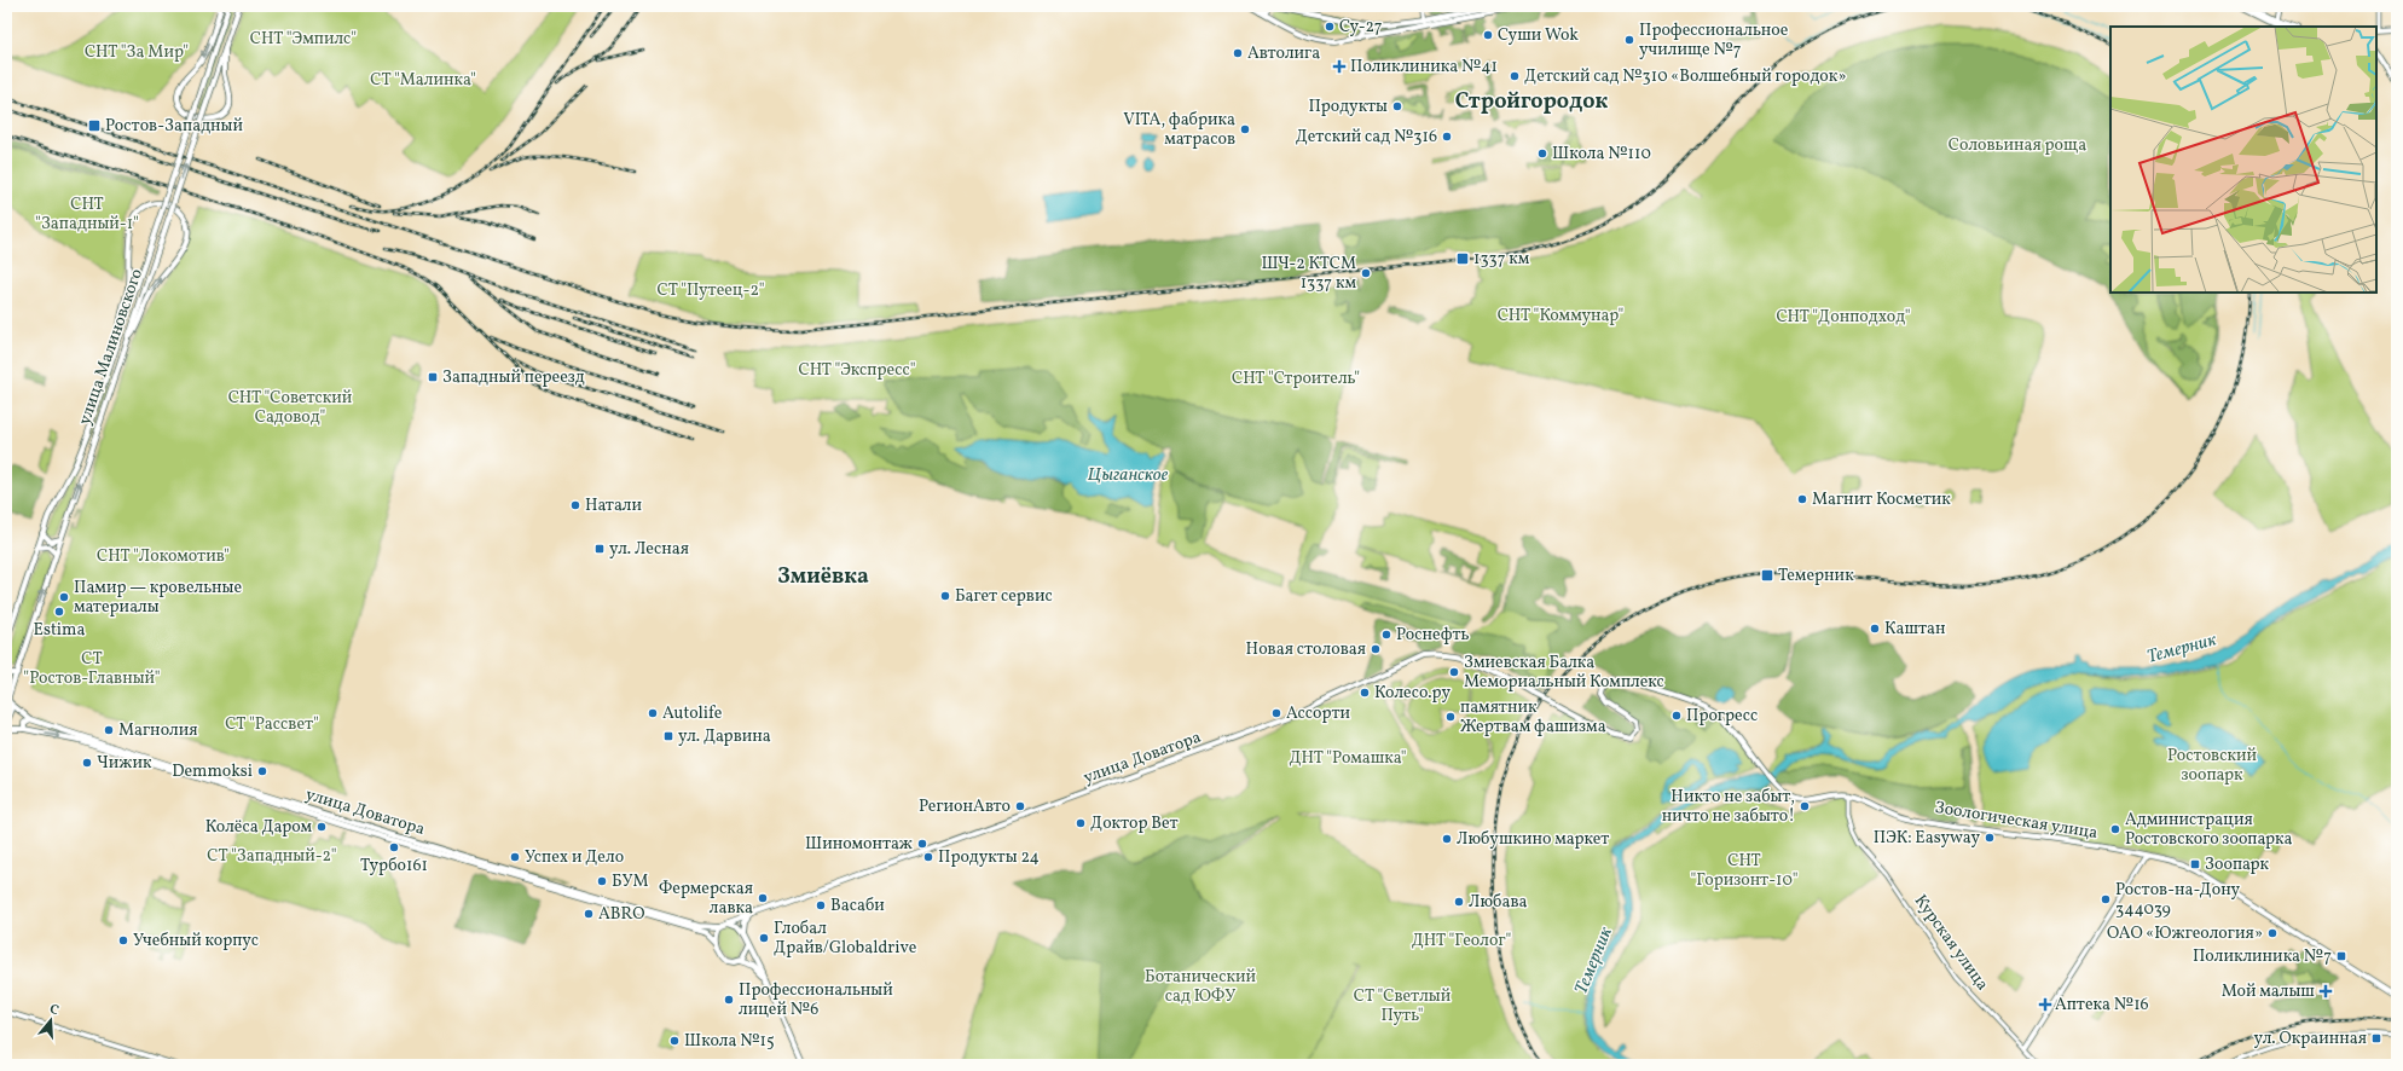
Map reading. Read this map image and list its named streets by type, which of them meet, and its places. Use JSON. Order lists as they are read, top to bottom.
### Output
{
  "streets": {
    "main road": [
      "улица Малиновского",
      "улица Доватора",
      "Зоологическая улица",
      "Курская улица"
    ]
  },
  "crossings": [
    ["улица Доватора", "Зоологическая улица"],
    ["улица Доватора", "Курская улица"],
    ["Зоологическая улица", "Курская улица"]
  ],
  "districts": ["Стройгородок", "Змиёвка"],
  "water": ["Цыганское", "Темерник"],
  "parks": [
    "СНТ \"Эмпилс\"",
    "СНТ \"За Мир\"",
    "СТ \"Малинка\"",
    "Соловьиная роща",
    "СНТ \"Западный-1\"",
    "СТ \"Путеец-2\"",
    "СНТ \"Коммунар\"",
    "СНТ \"Донподход\"",
    "СНТ \"Экспресс\"",
    "СНТ \"Строитель\"",
    "СНТ \"Советский Садовод\"",
    "СНТ \"Локомотив\"",
    "СТ \"Ростов-Главный\"",
    "СТ \"Рассвет\"",
    "Ростовский зоопарк",
    "ДНТ \"Ромашка\"",
    "СТ \"Западный-2\"",
    "СНТ \"Горизонт-10\"",
    "ДНТ \"Геолог\"",
    "Ботанический сад ЮФУ",
    "СТ \"Светлый Путь\""
  ],
  "places": {
    "other": [
      "Су-27",
      "Суши Wok",
      "Профессиональное училище №7",
      "Автолига",
      "Детский сад №310 «Волшебный городок»",
      "Продукты",
      "VITA, фабрика матрасов",
      "Детский сад №316",
      "Школа №110",
      "ШЧ-2 КТСМ 1337 км",
      "Магнит Косметик",
      "Натали",
      "Багет сервис",
      "Памир — кровельные материалы",
      "Estima",
      "Каштан",
      "Роснефть",
      "Новая столовая",
      "Змиевская Балка Мемориальный Комплекс",
      "Колесо.ру",
      "Autolife",
      "Ассорти",
      "Прогресс",
      "памятник Жертвам фашизма",
      "Магнолия",
      "Чижик",
      "Demmoksi",
      "РегионАвто",
      "Никто не забыт, ничто не забыто!",
      "Доктор Вет",
      "Колёса Даром",
      "Администрация Ростовского зоопарка",
      "ПЭК: Easyway",
      "Любушкино маркет",
      "Шиномонтаж",
      "Турбо161",
      "Успех и Дело",
      "Продукты 24",
      "БУМ",
      "Фермерская лавка",
      "Ростов-на-Дону 344039",
      "Любава",
      "Васаби",
      "ABRO",
      "ОАО «Южгеология»",
      "Глобал Драйв/Globaldrive",
      "Учебный корпус",
      "Профессиональный лицей №6",
      "Школа №15"
    ],
    "health": ["Поликлиника №41", "Мой малыш", "Аптека №16"],
    "transit": [
      "Ростов-Западный",
      "1337 км",
      "Западный переезд",
      "ул. Лесная",
      "Темерник",
      "ул. Дарвина",
      "Зоопарк",
      "Поликлиника №7",
      "ул. Окраинная"
    ]
  },
  "north": "top"
}
